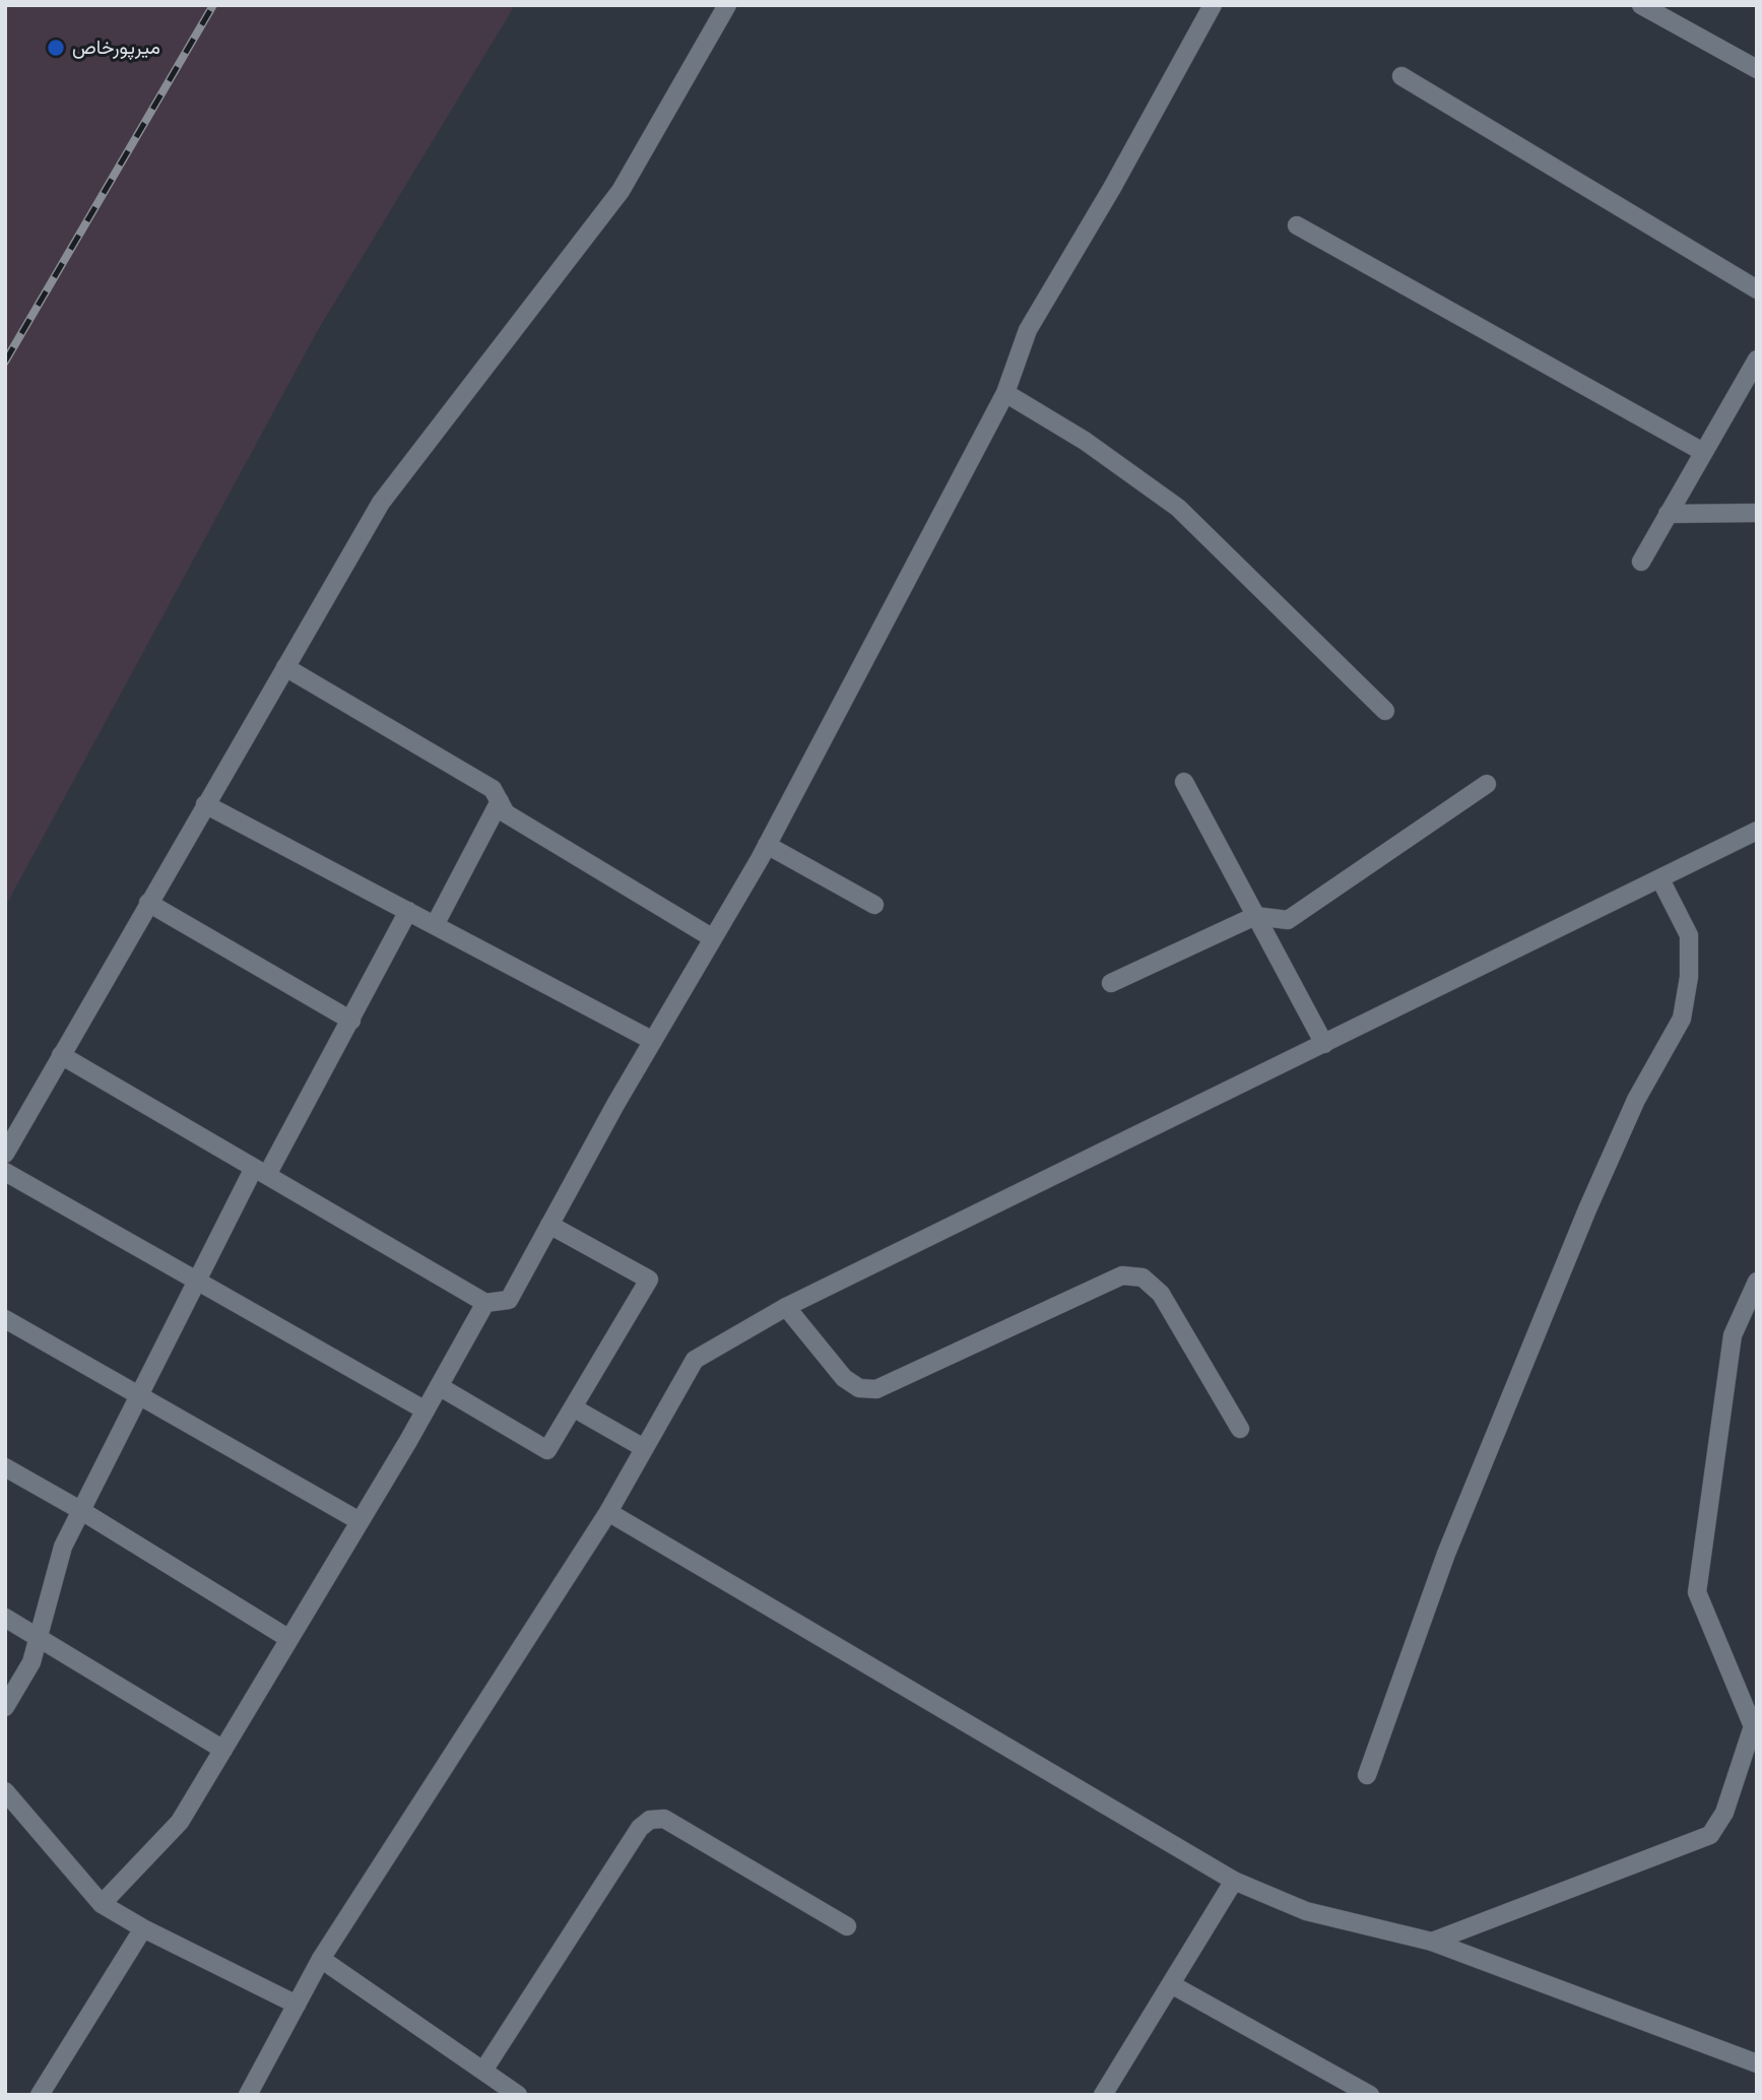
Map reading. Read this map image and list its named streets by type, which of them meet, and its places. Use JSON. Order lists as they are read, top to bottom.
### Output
{
  "places": ["ميرپورخاص"]
}
